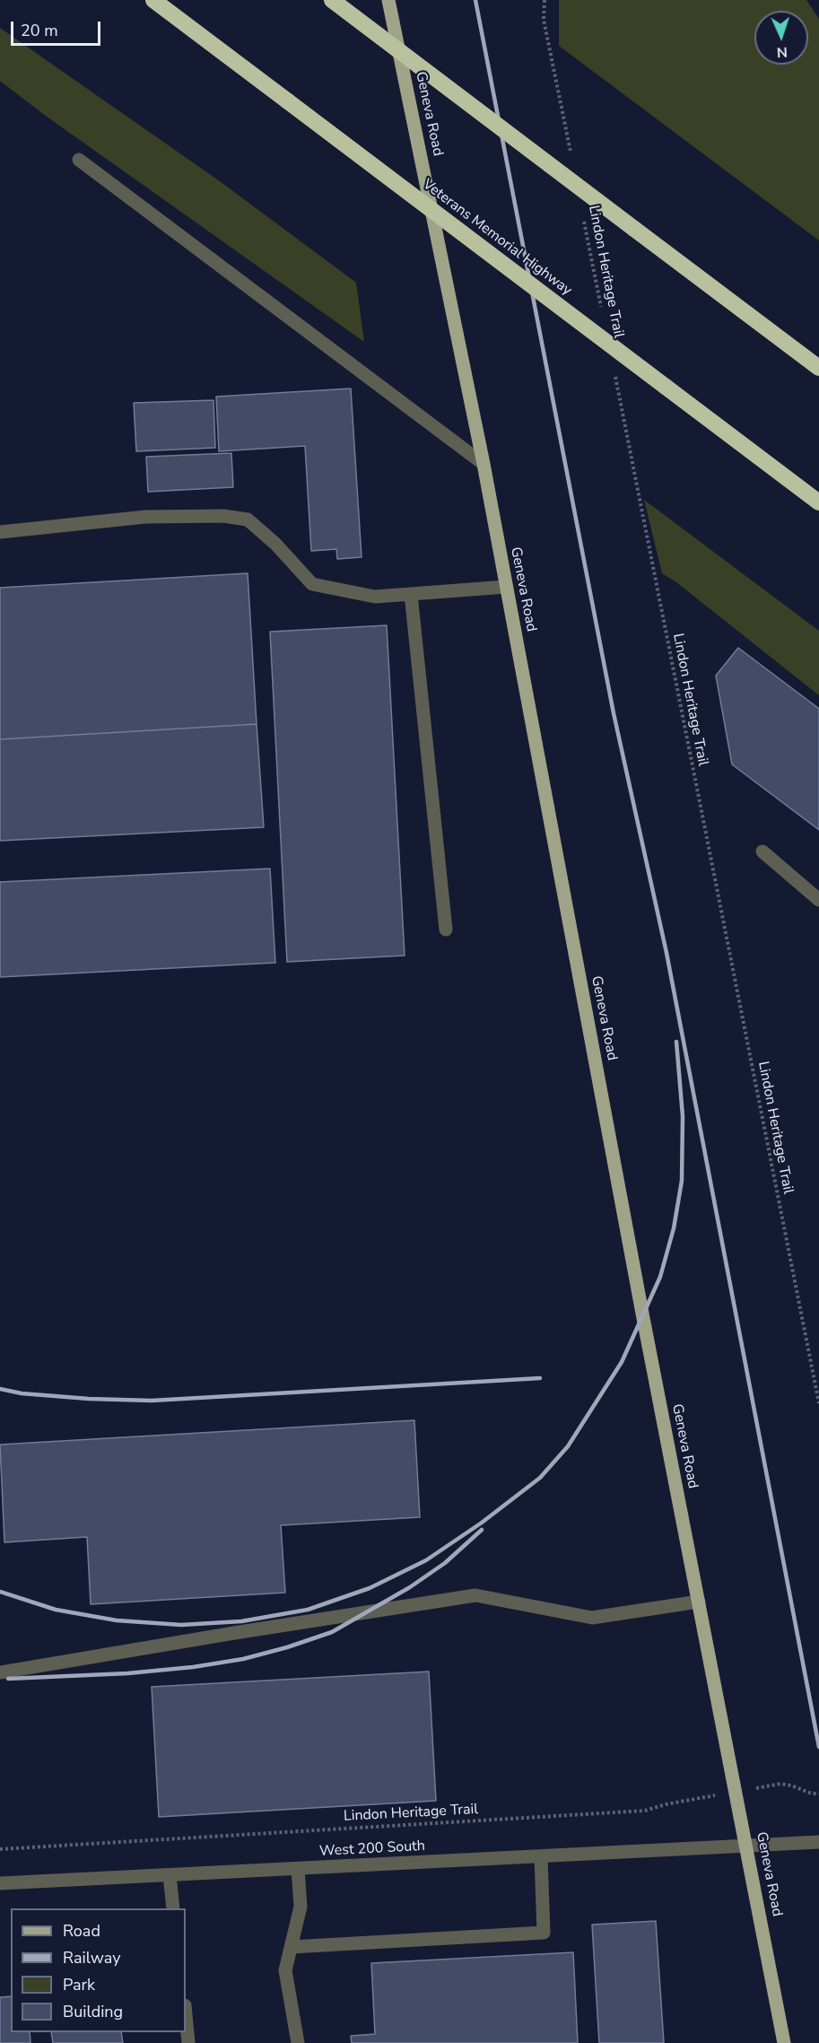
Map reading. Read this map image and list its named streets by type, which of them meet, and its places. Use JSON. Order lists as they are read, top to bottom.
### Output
{
  "streets": {
    "highway": ["Veterans Memorial Highway"],
    "main road": ["Geneva Road"],
    "street": ["West 200 South"],
    "path": ["Lindon Heritage Trail"]
  },
  "crossings": [
    ["Geneva Road", "Lindon Heritage Trail"],
    ["Geneva Road", "West 200 South"]
  ],
  "legend": [
    "Road",
    "Railway",
    "Park",
    "Building"
  ],
  "scale_bar": "20 m",
  "north": "bottom"
}
